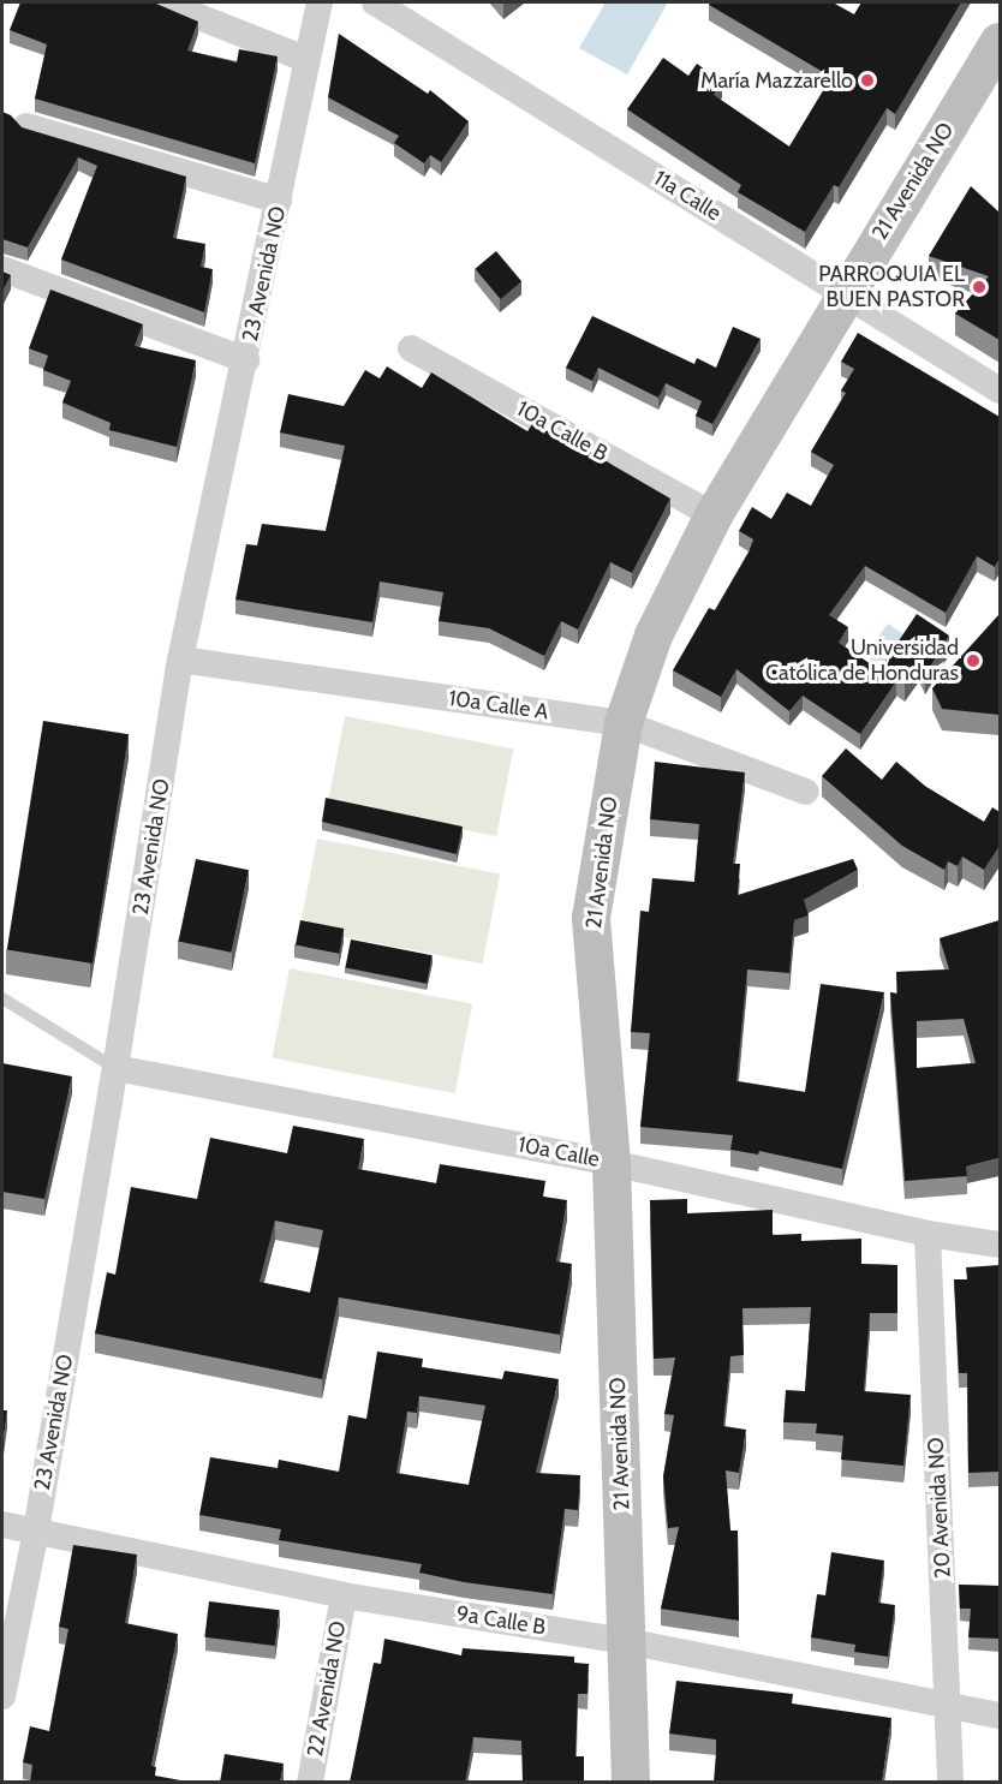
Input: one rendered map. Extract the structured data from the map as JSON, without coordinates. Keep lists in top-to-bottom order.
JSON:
{
  "streets": {
    "street": [
      "21 Avenida NO",
      "11a Calle",
      "23 Avenida NO",
      "10a Calle B",
      "10a Calle A",
      "10a Calle",
      "20 Avenida NO",
      "9a Calle B",
      "22 Avenida NO"
    ]
  },
  "crossings": [
    ["21 Avenida NO", "11a Calle"],
    ["21 Avenida NO", "10a Calle B"],
    ["21 Avenida NO", "10a Calle A"],
    ["21 Avenida NO", "10a Calle"],
    ["21 Avenida NO", "9a Calle B"],
    ["23 Avenida NO", "10a Calle A"],
    ["23 Avenida NO", "10a Calle"],
    ["23 Avenida NO", "9a Calle B"],
    ["10a Calle", "20 Avenida NO"],
    ["20 Avenida NO", "9a Calle B"],
    ["9a Calle B", "22 Avenida NO"]
  ],
  "places": ["María Mazzarello", "PARROQUIA EL BUEN PASTOR", "Universidad Católica de Honduras"]
}
